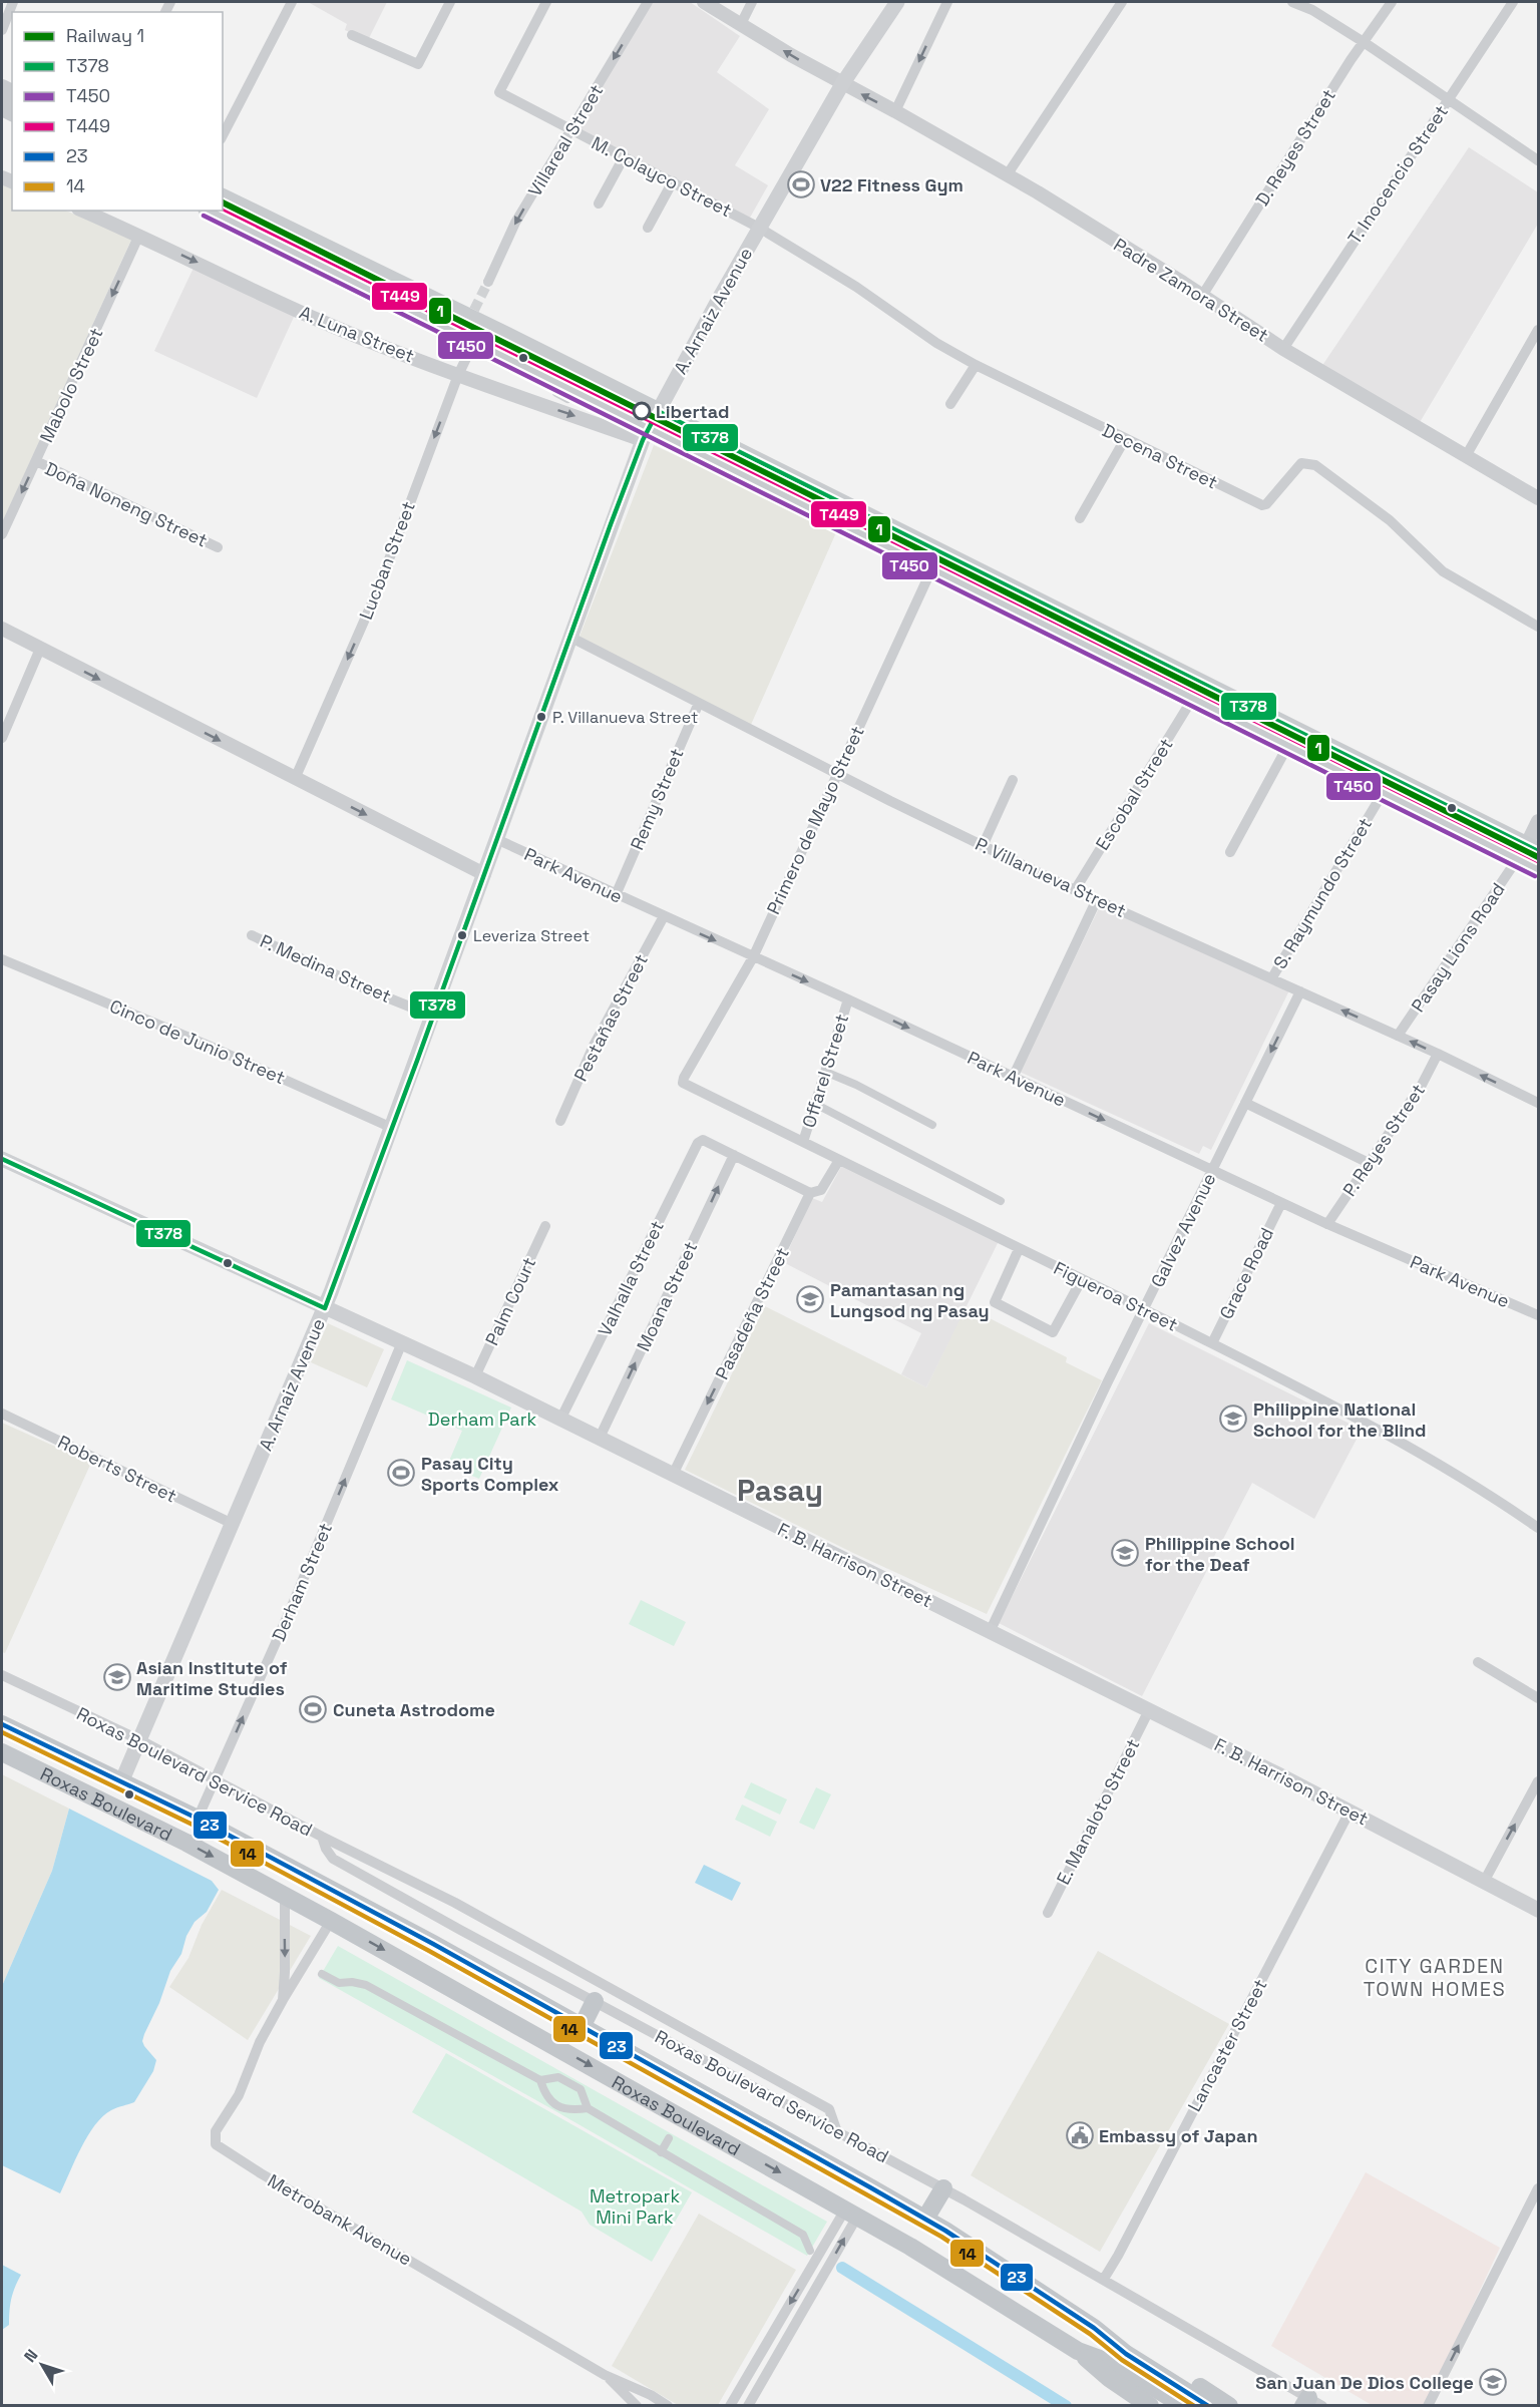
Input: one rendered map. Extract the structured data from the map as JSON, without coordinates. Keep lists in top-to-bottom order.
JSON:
{
  "streets": {
    "highway": ["Roxas Boulevard"],
    "main road": ["A. Arnaiz Avenue", "F. B. Harrison Street"],
    "street": [
      "Villareal Street",
      "D. Reyes Street",
      "T. Inocencio Street",
      "M. Colayco Street",
      "Padre Zamora Street",
      "A. Luna Street",
      "Mabolo Street",
      "Decena Street",
      "Doña Noneng Street",
      "Lucban Street",
      "Escobal Street",
      "Remy Street",
      "Primero de Mayo Street",
      "Park Avenue",
      "P. Villanueva Street",
      "S. Raymundo Street",
      "Pasay Lions Road",
      "P. Medina Street",
      "Pestañas Street",
      "Cinco de Junio Street",
      "Offarel Street",
      "P. Reyes Street",
      "Galvez Avenue",
      "Grace Road",
      "Valhalla Street",
      "Moana Street",
      "Figueroa Street",
      "Palm Court",
      "Pasadeña Street",
      "Roberts Street",
      "Derham Street",
      "Roxas Boulevard Service Road",
      "E. Manaloto Street",
      "Lancaster Street",
      "Metrobank Avenue"
    ]
  },
  "crossings": [
    ["Villareal Street", "M. Colayco Street"],
    ["D. Reyes Street", "Padre Zamora Street"],
    ["T. Inocencio Street", "Padre Zamora Street"],
    ["M. Colayco Street", "A. Arnaiz Avenue"],
    ["M. Colayco Street", "Decena Street"],
    ["Padre Zamora Street", "A. Arnaiz Avenue"],
    ["A. Arnaiz Avenue", "A. Luna Street"],
    ["A. Arnaiz Avenue", "Decena Street"],
    ["A. Arnaiz Avenue", "Park Avenue"],
    ["A. Arnaiz Avenue", "P. Villanueva Street"],
    ["A. Arnaiz Avenue", "P. Medina Street"],
    ["A. Arnaiz Avenue", "Cinco de Junio Street"],
    ["A. Arnaiz Avenue", "Roberts Street"],
    ["A. Arnaiz Avenue", "F. B. Harrison Street"],
    ["A. Arnaiz Avenue", "Roxas Boulevard Service Road"],
    ["A. Arnaiz Avenue", "Roxas Boulevard"],
    ["A. Luna Street", "Mabolo Street"],
    ["A. Luna Street", "Lucban Street"],
    ["Mabolo Street", "Doña Noneng Street"],
    ["Escobal Street", "P. Villanueva Street"],
    ["Remy Street", "Park Avenue"],
    ["Remy Street", "P. Villanueva Street"],
    ["Primero de Mayo Street", "Park Avenue"],
    ["Primero de Mayo Street", "P. Villanueva Street"],
    ["Primero de Mayo Street", "Figueroa Street"],
    ["Park Avenue", "Pestañas Street"],
    ["Park Avenue", "Offarel Street"],
    ["Park Avenue", "P. Reyes Street"],
    ["Park Avenue", "Galvez Avenue"],
    ["Park Avenue", "Grace Road"],
    ["P. Villanueva Street", "S. Raymundo Street"],
    ["P. Villanueva Street", "Pasay Lions Road"],
    ["P. Villanueva Street", "P. Reyes Street"],
    ["P. Villanueva Street", "Galvez Avenue"],
    ["Offarel Street", "Figueroa Street"],
    ["Galvez Avenue", "Figueroa Street"],
    ["Galvez Avenue", "F. B. Harrison Street"],
    ["Grace Road", "Figueroa Street"],
    ["Valhalla Street", "Moana Street"],
    ["Valhalla Street", "F. B. Harrison Street"],
    ["Moana Street", "F. B. Harrison Street"],
    ["Figueroa Street", "Pasadeña Street"],
    ["Palm Court", "F. B. Harrison Street"],
    ["Pasadeña Street", "F. B. Harrison Street"],
    ["F. B. Harrison Street", "Derham Street"],
    ["F. B. Harrison Street", "E. Manaloto Street"],
    ["F. B. Harrison Street", "Lancaster Street"],
    ["Derham Street", "Roxas Boulevard Service Road"],
    ["Derham Street", "Roxas Boulevard"],
    ["Roxas Boulevard Service Road", "Lancaster Street"],
    ["Roxas Boulevard", "Metrobank Avenue"]
  ],
  "one_way": [
    "Villareal Street",
    "A. Luna Street",
    "Mabolo Street",
    "Lucban Street",
    "Park Avenue",
    "Moana Street",
    "Pasadeña Street",
    "Derham Street"
  ],
  "districts": ["Pasay", "CITY GARDEN TOWN HOMES"],
  "parks": ["Derham Park", "Metropark Mini Park"],
  "places": {
    "sports": ["V22 Fitness Gym", "Pasay City Sports Complex", "Cuneta Astrodome"],
    "other": ["Libertad", "P. Villanueva Street", "Leveriza Street"],
    "school or university": [
      "Pamantasan ng Lungsod ng Pasay",
      "Philippine National School for the Blind",
      "Philippine School for the Deaf",
      "Asian Institute of Maritime Studies",
      "San Juan De Dios College"
    ],
    "public building": ["Embassy of Japan"]
  },
  "lines": [
    "rail line 1",
    "transit line T449",
    "transit line T450",
    "transit line T378",
    "transit line 23",
    "transit line 14"
  ],
  "legend": [
    "Railway 1",
    "T378",
    "T450",
    "T449",
    "23",
    "14"
  ],
  "north": "top left"
}
